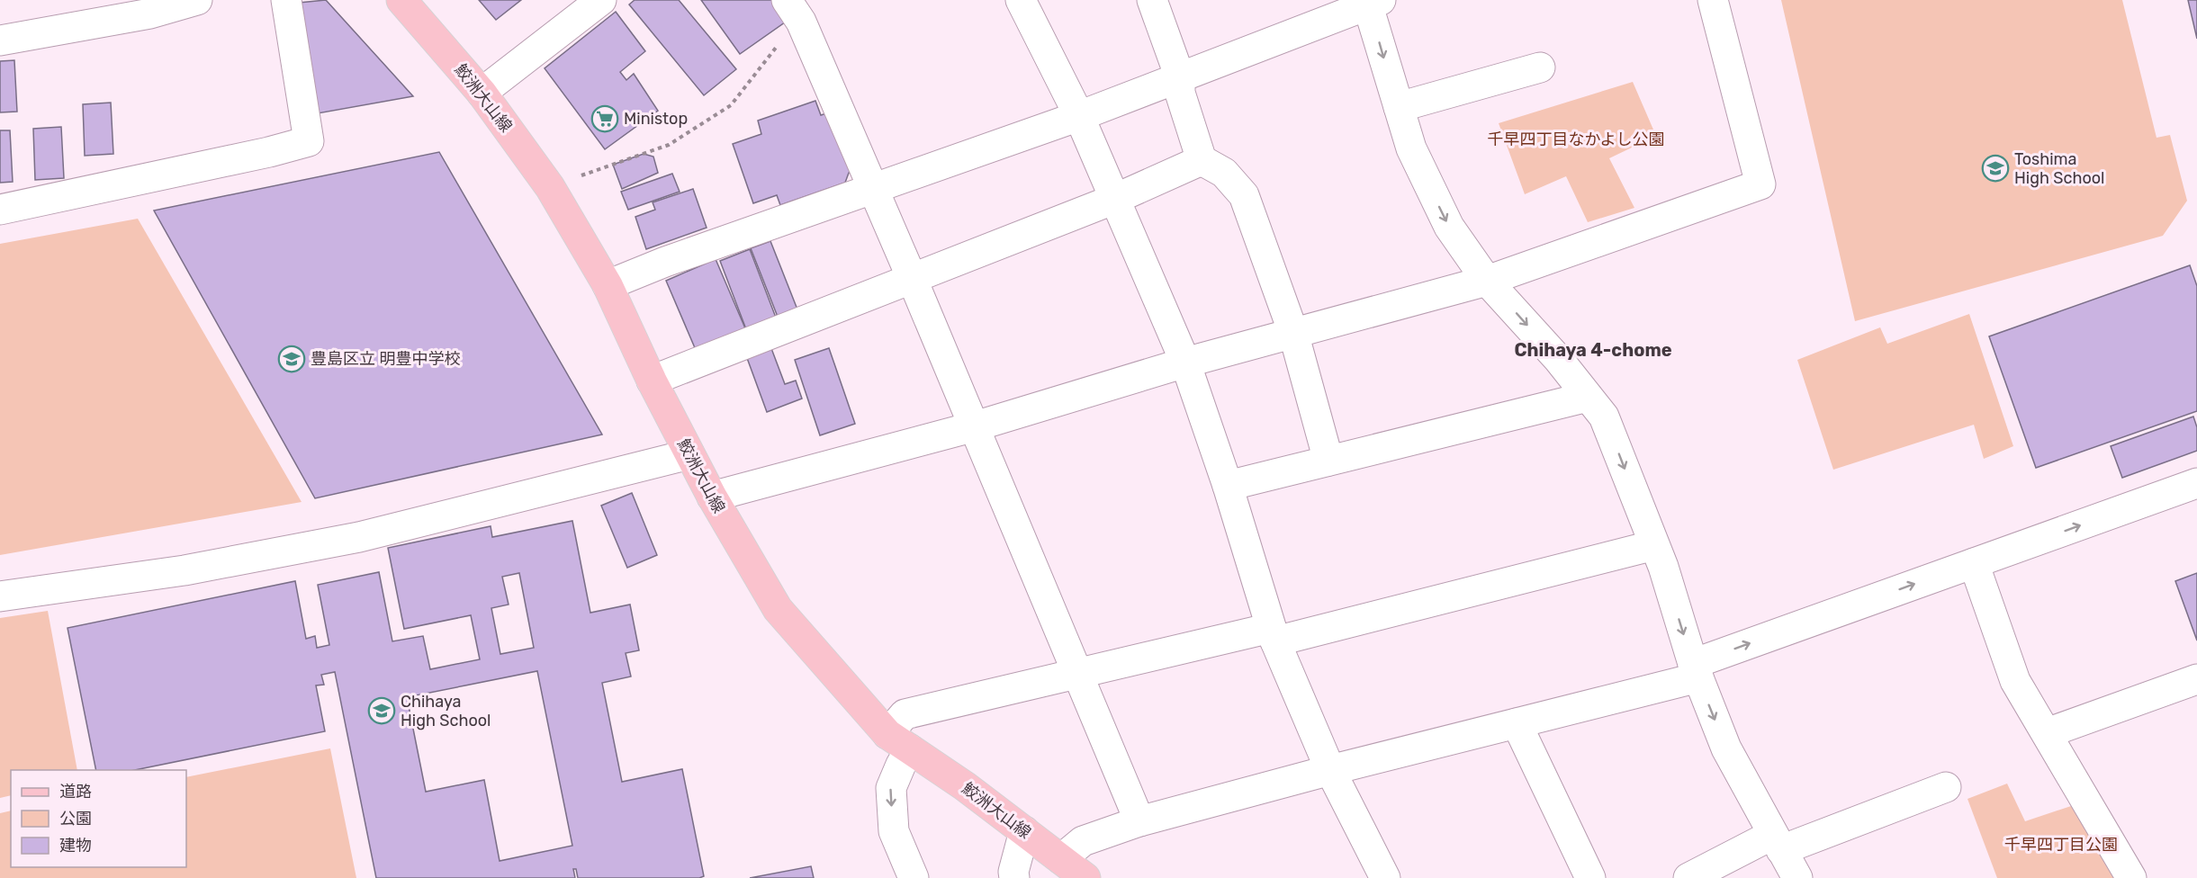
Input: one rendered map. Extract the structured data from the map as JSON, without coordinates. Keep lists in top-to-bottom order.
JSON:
{
  "streets": {
    "main road": ["鮫洲大山線"]
  },
  "districts": ["Chihaya 4-chome"],
  "parks": ["千早四丁目なかよし公園", "千早四丁目公園"],
  "places": {
    "supermarket": ["Ministop"],
    "school or university": ["Toshima High School", "豊島区立 明豊中学校", "Chihaya High School"]
  },
  "legend": ["道路", "公園", "建物"]
}
